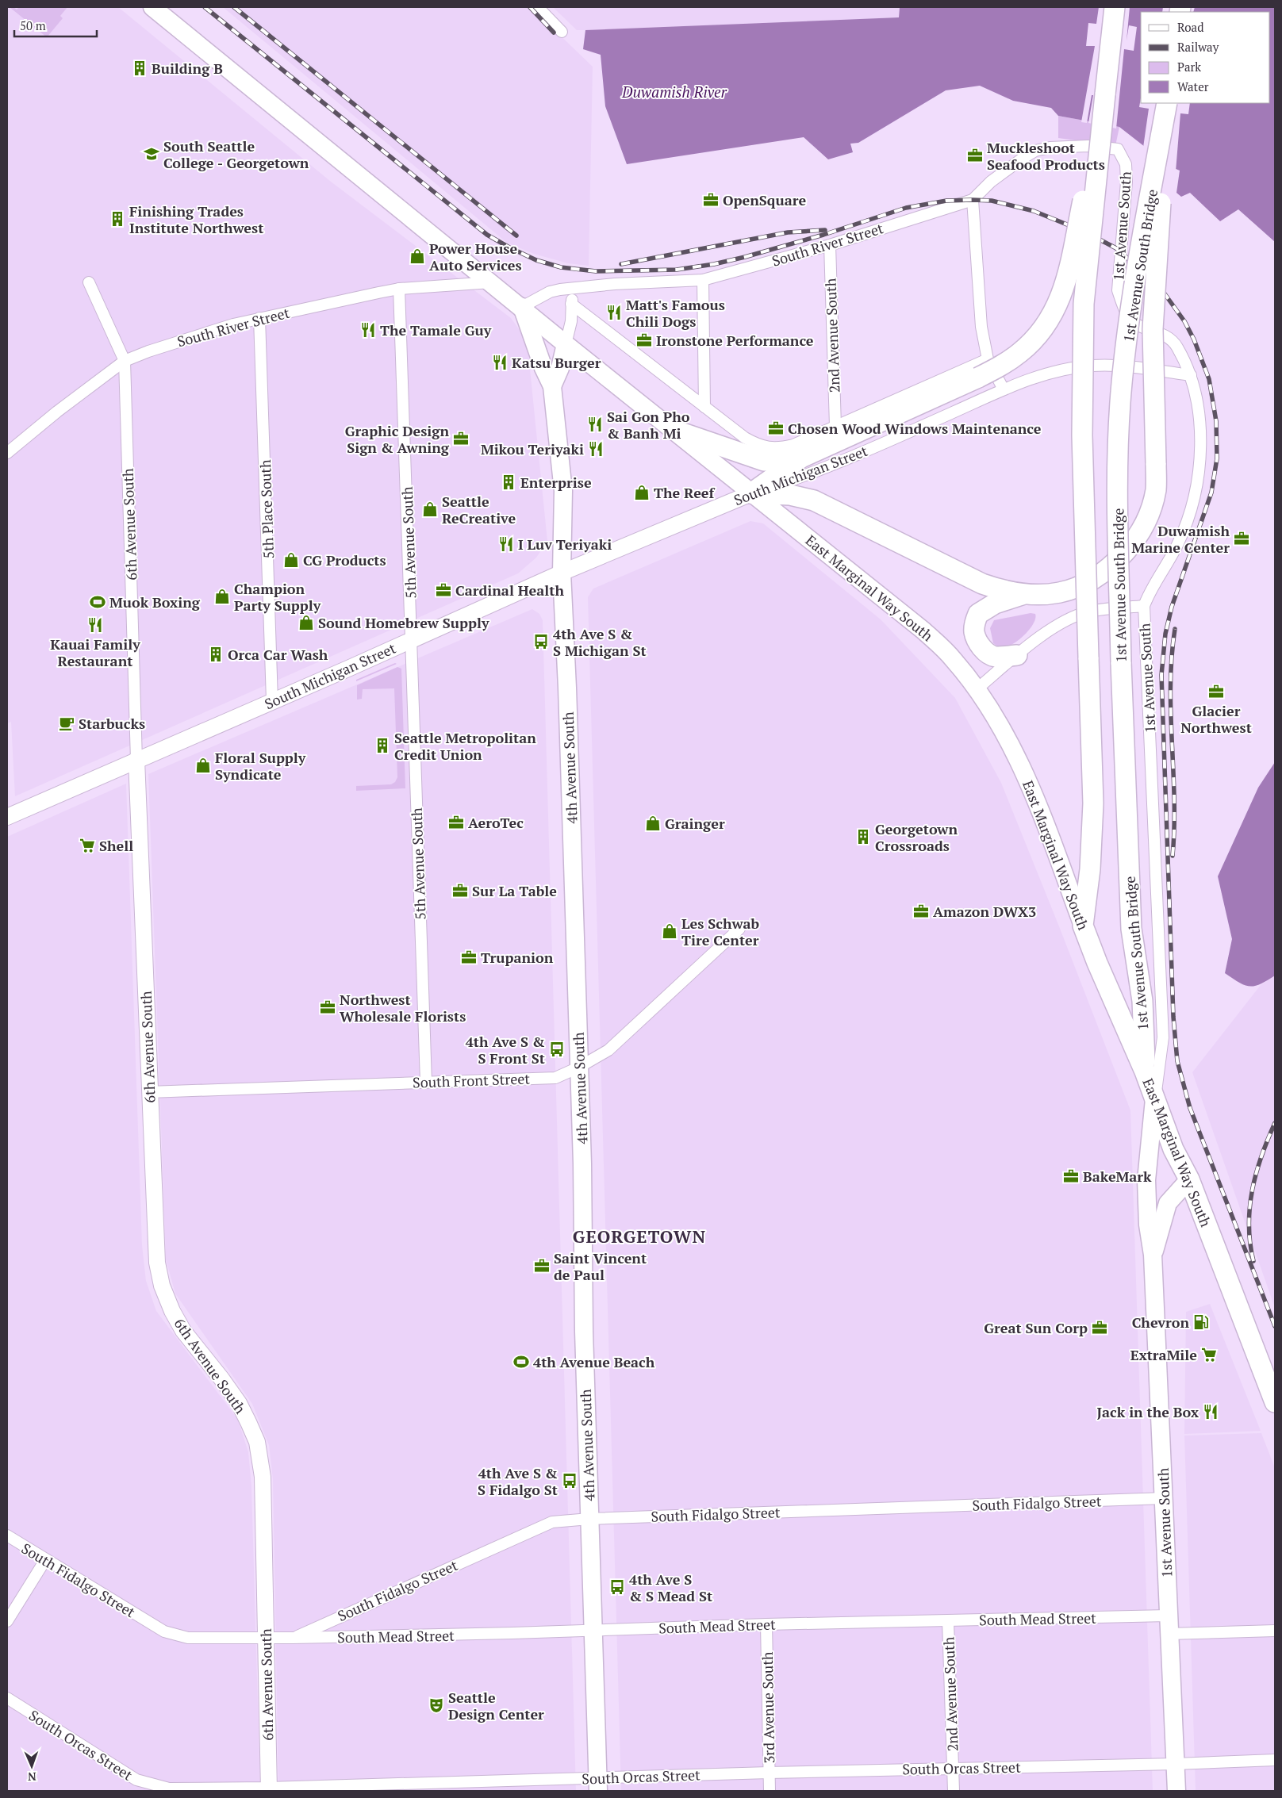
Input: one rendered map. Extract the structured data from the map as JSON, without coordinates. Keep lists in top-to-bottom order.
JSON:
{
  "streets": {
    "highway": ["1st Avenue South Bridge", "East Marginal Way South"],
    "main road": ["1st Avenue South", "4th Avenue South"],
    "street": [
      "South River Street",
      "2nd Avenue South",
      "South Michigan Street",
      "5th Place South",
      "6th Avenue South",
      "5th Avenue South",
      "South Front Street",
      "South Fidalgo Street",
      "South Mead Street",
      "3rd Avenue South",
      "South Orcas Street"
    ]
  },
  "crossings": [
    ["1st Avenue South", "South River Street"],
    ["1st Avenue South", "South Michigan Street"],
    ["1st Avenue South", "East Marginal Way South"],
    ["1st Avenue South", "South Fidalgo Street"],
    ["1st Avenue South", "South Mead Street"],
    ["1st Avenue South", "South Orcas Street"],
    ["South River Street", "2nd Avenue South"],
    ["South River Street", "5th Place South"],
    ["South River Street", "6th Avenue South"],
    ["South River Street", "5th Avenue South"],
    ["South River Street", "East Marginal Way South"],
    ["South River Street", "4th Avenue South"],
    ["1st Avenue South Bridge", "East Marginal Way South"],
    ["2nd Avenue South", "South Mead Street"],
    ["2nd Avenue South", "South Orcas Street"],
    ["South Michigan Street", "5th Place South"],
    ["South Michigan Street", "6th Avenue South"],
    ["South Michigan Street", "5th Avenue South"],
    ["South Michigan Street", "East Marginal Way South"],
    ["South Michigan Street", "4th Avenue South"],
    ["6th Avenue South", "South Front Street"],
    ["6th Avenue South", "South Fidalgo Street"],
    ["6th Avenue South", "South Mead Street"],
    ["6th Avenue South", "South Orcas Street"],
    ["5th Avenue South", "South Front Street"],
    ["East Marginal Way South", "4th Avenue South"],
    ["4th Avenue South", "South Front Street"],
    ["4th Avenue South", "South Fidalgo Street"],
    ["4th Avenue South", "South Mead Street"],
    ["4th Avenue South", "South Orcas Street"],
    ["South Fidalgo Street", "South Mead Street"],
    ["South Mead Street", "3rd Avenue South"],
    ["3rd Avenue South", "South Orcas Street"]
  ],
  "districts": ["GEORGETOWN"],
  "water": ["Duwamish River"],
  "places": {
    "building": [
      "Building B",
      "Finishing Trades Institute Northwest",
      "Enterprise",
      "Orca Car Wash",
      "Seattle Metropolitan Credit Union",
      "Georgetown Crossroads"
    ],
    "school or university": ["South Seattle College - Georgetown"],
    "office": [
      "Muckleshoot Seafood Products",
      "OpenSquare",
      "Ironstone Performance",
      "Chosen Wood Windows Maintenance",
      "Graphic Design Sign & Awning",
      "Duwamish Marine Center",
      "Cardinal Health",
      "Glacier Northwest",
      "AeroTec",
      "Sur La Table",
      "Amazon DWX3",
      "Trupanion",
      "Northwest Wholesale Florists",
      "BakeMark",
      "Saint Vincent de Paul",
      "Great Sun Corp"
    ],
    "shop": [
      "Power House Auto Services",
      "The Reef",
      "Seattle ReCreative",
      "CG Products",
      "Champion Party Supply",
      "Sound Homebrew Supply",
      "Floral Supply Syndicate",
      "Grainger",
      "Les Schwab Tire Center"
    ],
    "restaurant": [
      "Matt's Famous Chili Dogs",
      "The Tamale Guy",
      "Katsu Burger",
      "Sai Gon Pho & Banh Mi",
      "Mikou Teriyaki",
      "I Luv Teriyaki",
      "Kauai Family Restaurant",
      "Jack in the Box"
    ],
    "sports": ["Muok Boxing", "4th Avenue Beach"],
    "bus stop": [
      "4th Ave S & S Michigan St",
      "4th Ave S & S Front St",
      "4th Ave S & S Fidalgo St",
      "4th Ave S & S Mead St"
    ],
    "cafe": ["Starbucks"],
    "supermarket": ["Shell", "ExtraMile"],
    "fuel station": ["Chevron"],
    "theatre": ["Seattle Design Center"]
  },
  "legend": [
    "Road",
    "Railway",
    "Park",
    "Water"
  ],
  "scale_bar": "50 m",
  "north": "bottom"
}
